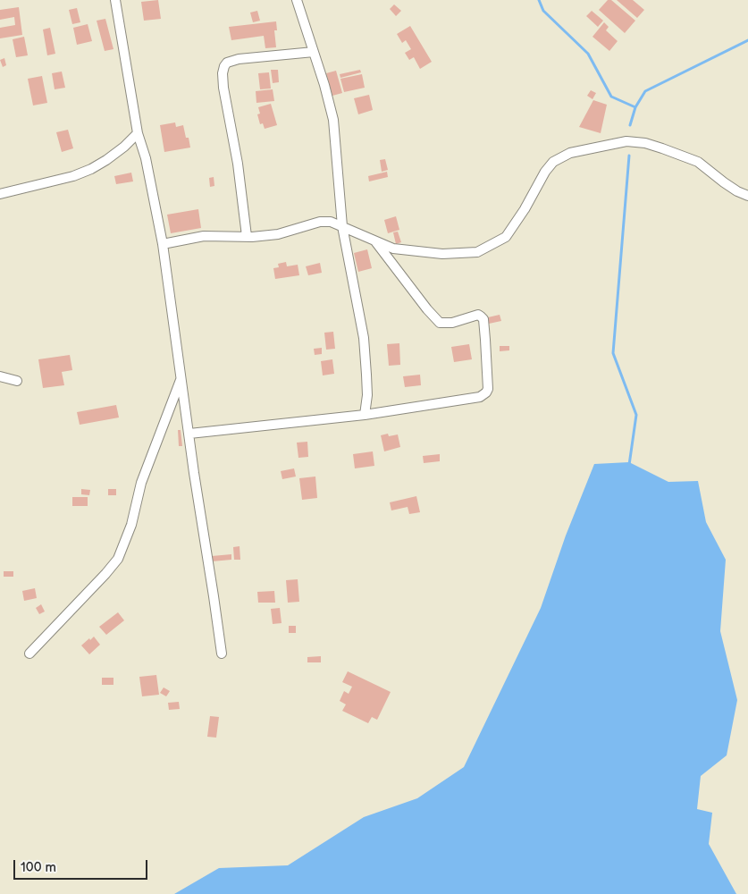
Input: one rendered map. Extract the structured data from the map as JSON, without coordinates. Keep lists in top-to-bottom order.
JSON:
{
  "scale_bar": "100 m"
}
